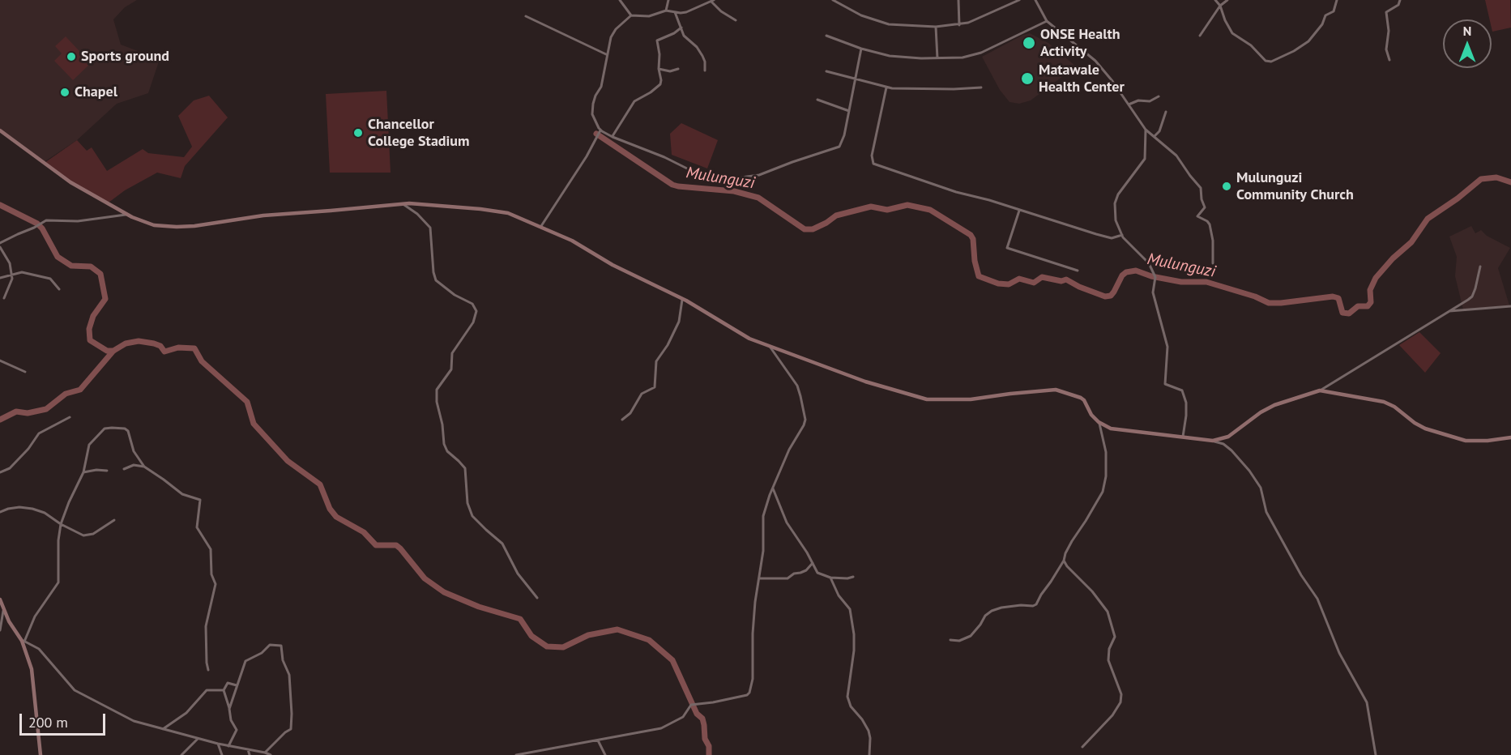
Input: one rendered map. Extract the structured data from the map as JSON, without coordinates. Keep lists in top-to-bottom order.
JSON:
{
  "water": ["Mulunguzi"],
  "places": [
    "ONSE Health Activity",
    "Sports ground",
    "Matawale Health Center",
    "Chapel",
    "Chancellor College Stadium",
    "Mulunguzi Community Church"
  ],
  "scale_bar": "200 m",
  "north": "top"
}
